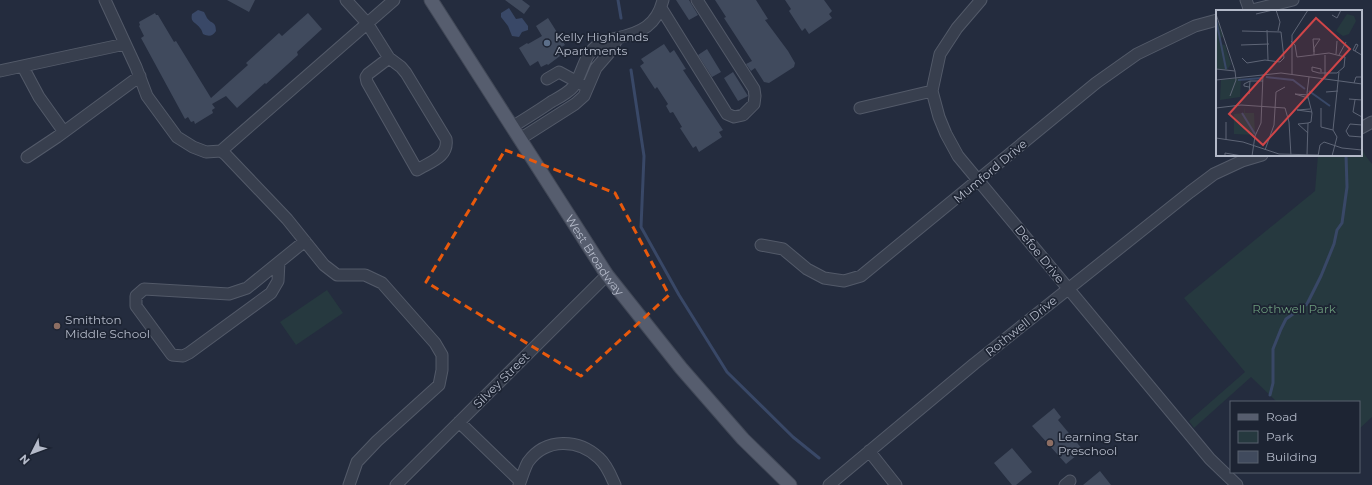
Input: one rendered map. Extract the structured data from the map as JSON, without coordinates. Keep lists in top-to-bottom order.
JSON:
{
  "streets": {
    "main road": ["West Broadway"],
    "street": [
      "Mumford Drive",
      "Defoe Drive",
      "Rothwell Drive",
      "Silvey Street"
    ]
  },
  "crossings": [
    ["Mumford Drive", "Defoe Drive"],
    ["West Broadway", "Silvey Street"],
    ["Defoe Drive", "Rothwell Drive"]
  ],
  "parks": ["Rothwell Park"],
  "places": ["Kelly Highlands Apartments", "Smithton Middle School", "Learning Star Preschool"],
  "legend": ["Road", "Park", "Building"],
  "north": "bottom left"
}
